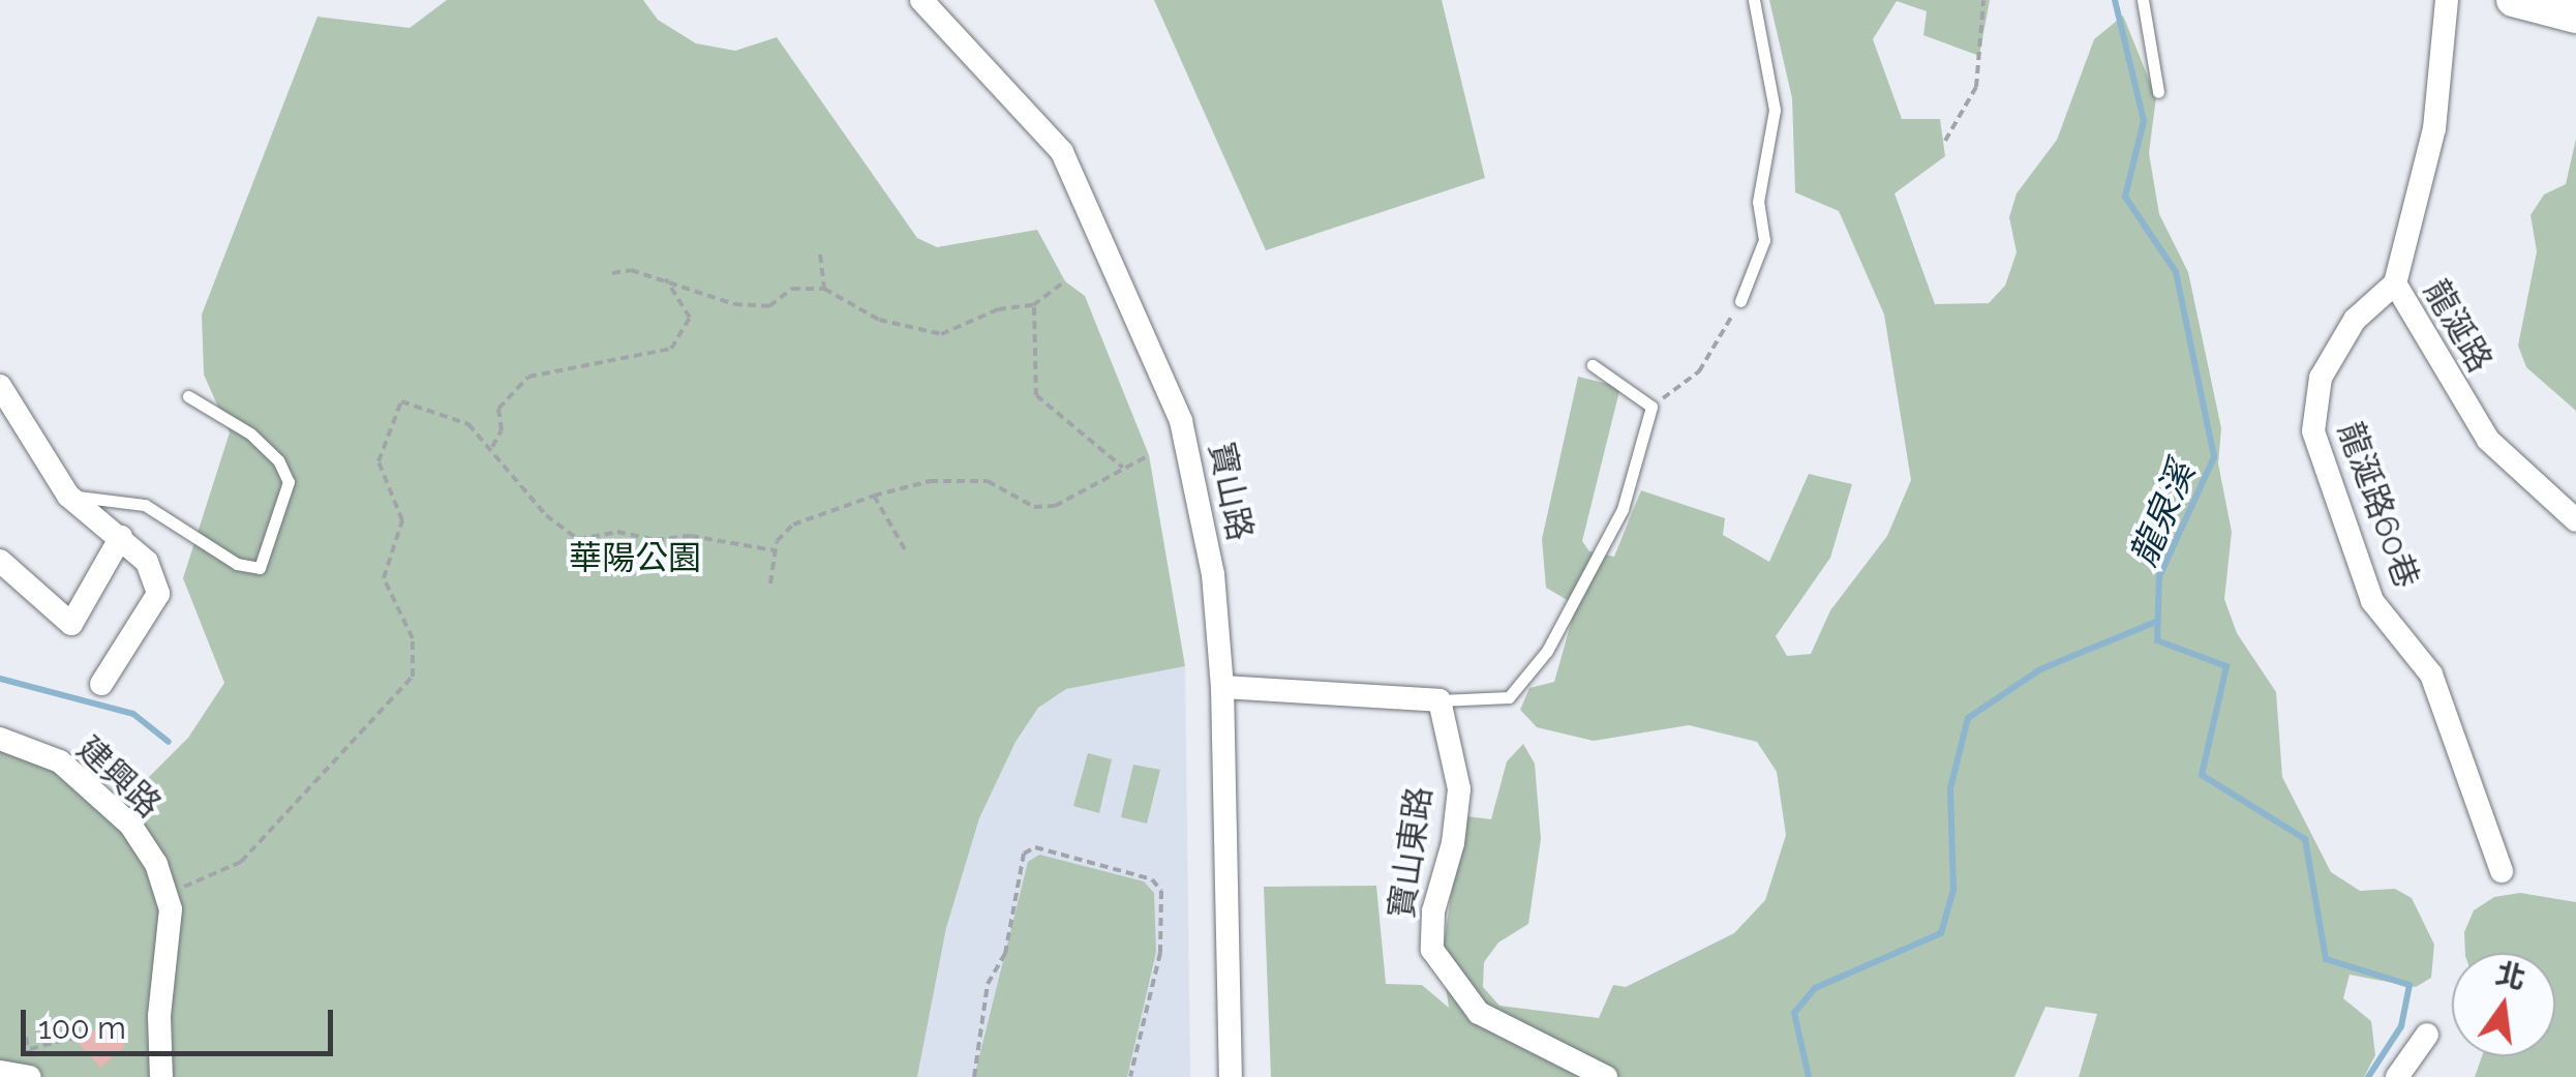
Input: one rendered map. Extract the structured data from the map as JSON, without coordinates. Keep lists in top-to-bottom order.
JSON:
{
  "streets": {
    "street": [
      "龍涎路",
      "寶山路",
      "龍涎路60巷",
      "建興路",
      "寶山東路"
    ]
  },
  "crossings": [
    ["龍涎路", "龍涎路60巷"]
  ],
  "water": ["龍泉溪"],
  "parks": ["華陽公園"],
  "scale_bar": "100 m",
  "north": "top"
}
